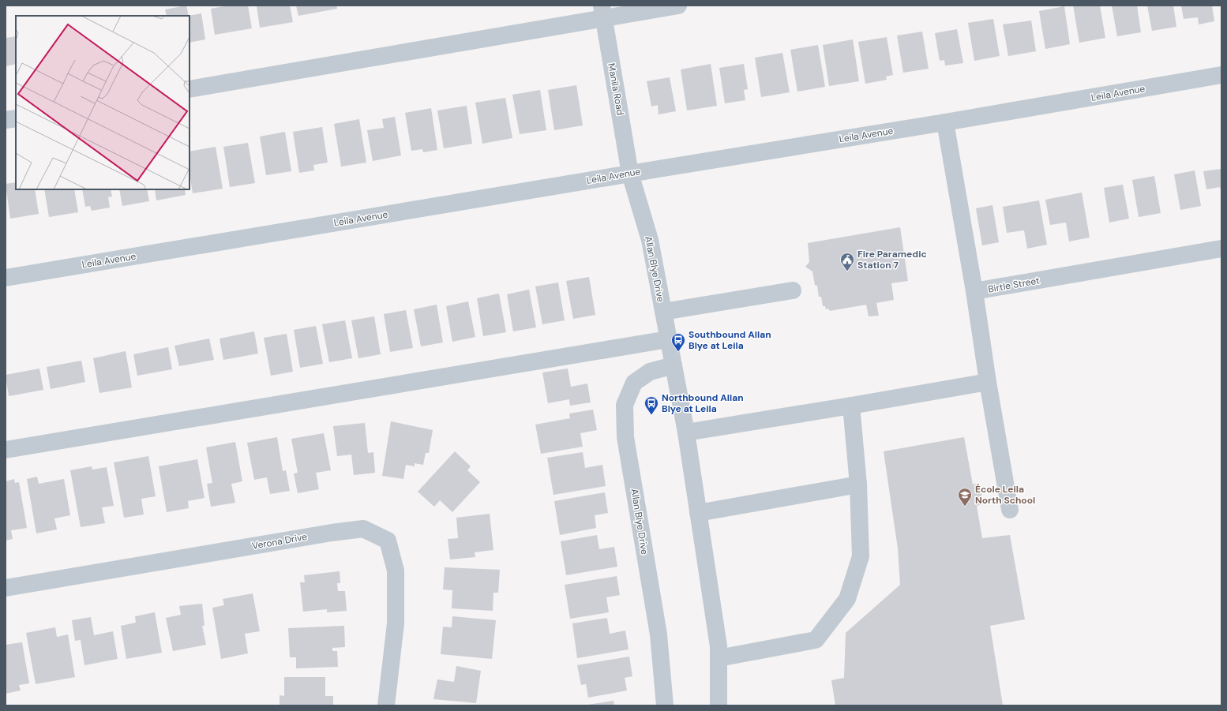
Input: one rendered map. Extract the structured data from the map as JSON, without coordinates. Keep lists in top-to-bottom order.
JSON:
{
  "streets": {
    "street": [
      "Manila Road",
      "Leila Avenue",
      "Allan Blye Drive",
      "Birtle Street",
      "Verona Drive"
    ]
  },
  "crossings": [
    ["Manila Road", "Leila Avenue"],
    ["Manila Road", "Allan Blye Drive"],
    ["Leila Avenue", "Allan Blye Drive"],
    ["Leila Avenue", "Birtle Street"]
  ],
  "places": {
    "public building": ["Fire Paramedic Station 7"],
    "bus stop": ["Southbound Allan Blye at Leila", "Northbound Allan Blye at Leila"],
    "school or university": ["École Leila North School"]
  }
}
